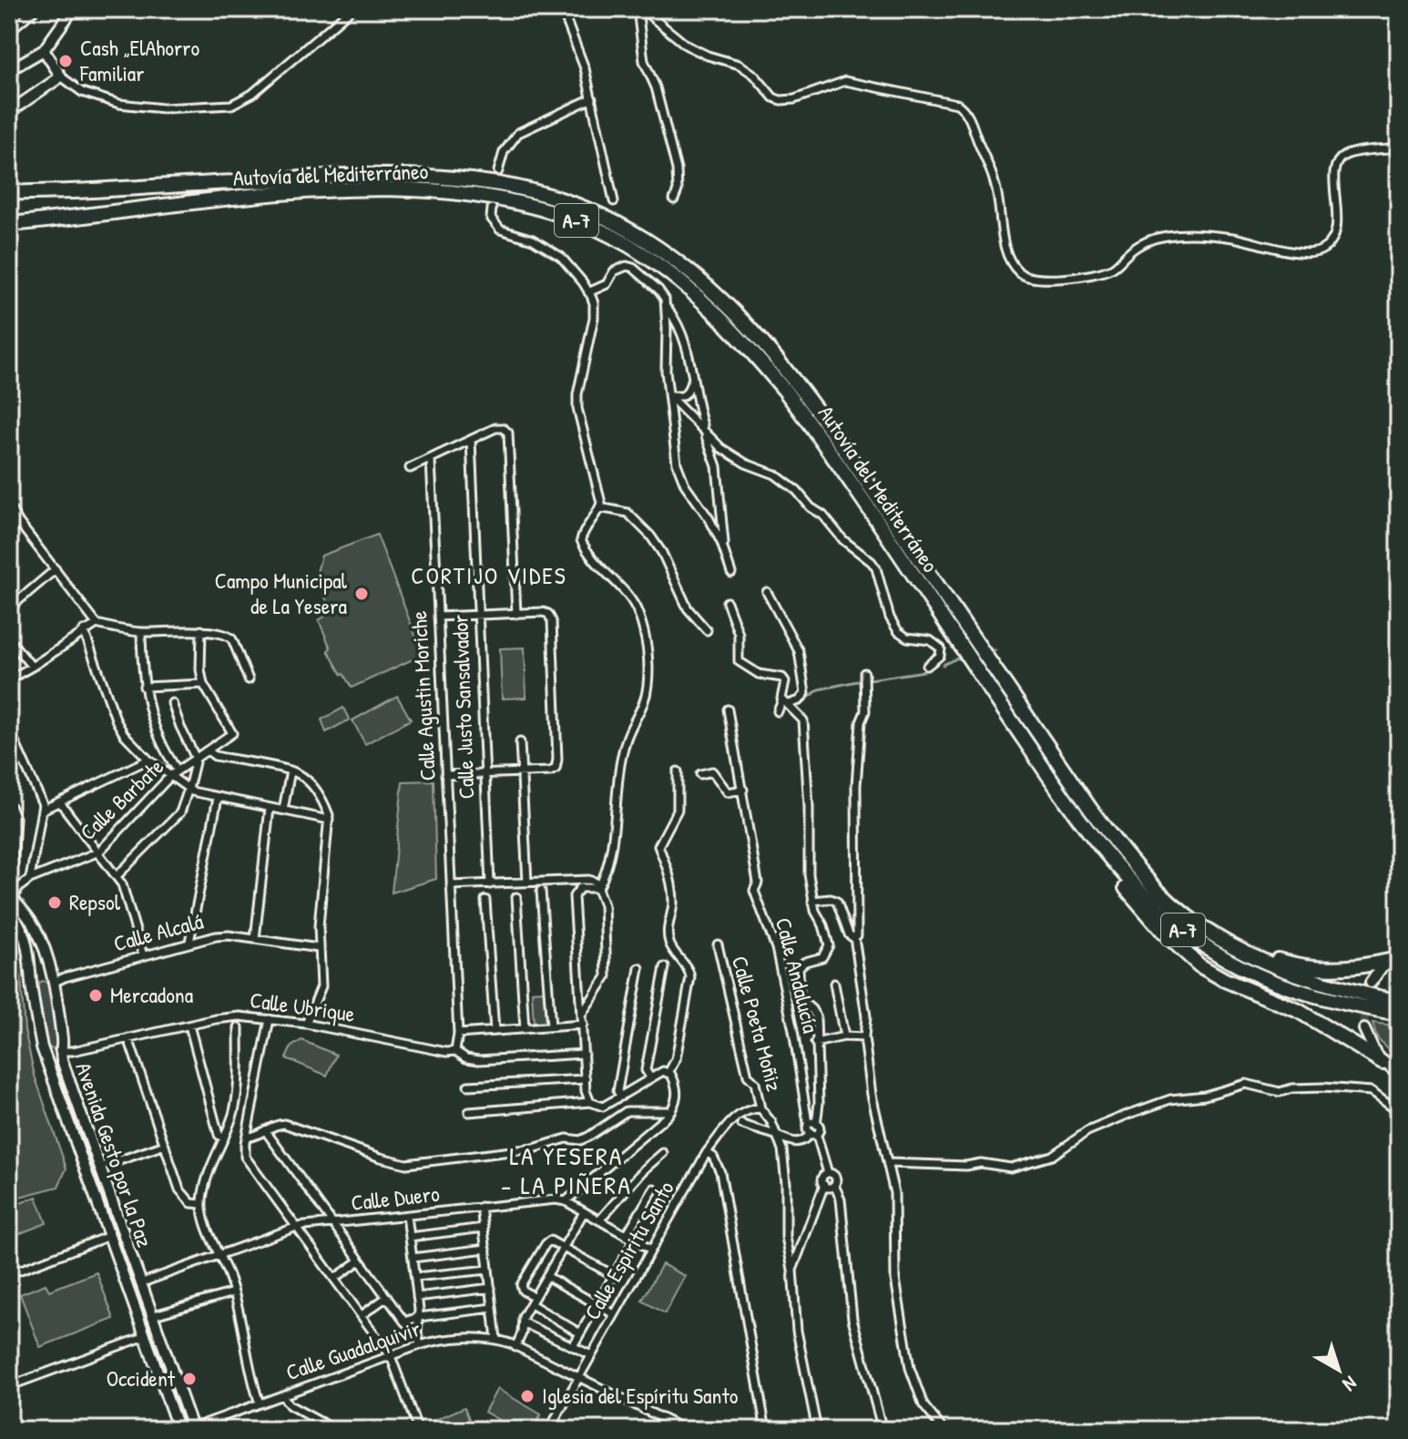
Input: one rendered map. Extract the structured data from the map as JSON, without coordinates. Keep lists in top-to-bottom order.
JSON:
{
  "streets": {
    "highway": ["Autovía del Mediterráneo", "A-7"],
    "main road": ["Avenida Gesto por la Paz"],
    "street": [
      "Calle Agustin Moriche",
      "Calle Justo Sansalvador",
      "Calle Barbate",
      "Calle Alcalá",
      "Calle Andalucía",
      "Calle Ubrique",
      "Calle Poeta Moñiz",
      "Calle Duero",
      "Calle Espiritu Santo",
      "Calle Guadalquivir"
    ]
  },
  "crossings": [
    ["Calle Agustin Moriche", "Calle Ubrique"],
    ["Calle Alcalá", "Avenida Gesto por la Paz"],
    ["Calle Ubrique", "Avenida Gesto por la Paz"],
    ["Calle Poeta Moñiz", "Calle Espiritu Santo"],
    ["Avenida Gesto por la Paz", "Calle Duero"],
    ["Avenida Gesto por la Paz", "Calle Guadalquivir"],
    ["Calle Espiritu Santo", "Calle Guadalquivir"]
  ],
  "districts": ["CORTIJO VIDES", "LA YESERA - LA PIÑERA"],
  "places": [
    "Cash „ElAhorro Familiar",
    "Campo Municipal de La Yesera",
    "Repsol",
    "Mercadona",
    "Occident",
    "Iglesia del Espíritu Santo"
  ],
  "north": "bottom right"
}
